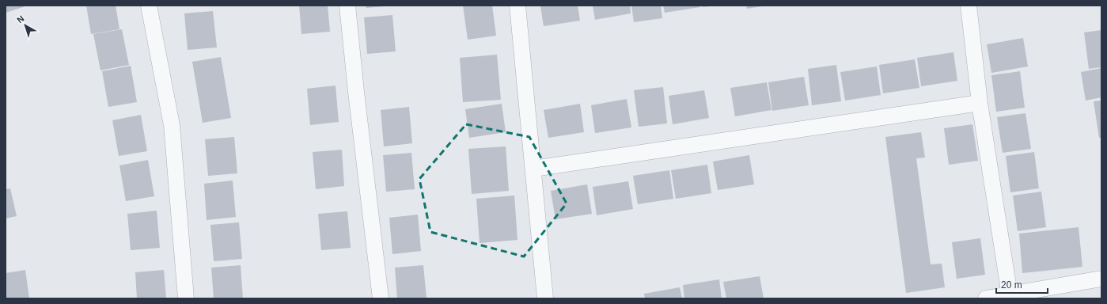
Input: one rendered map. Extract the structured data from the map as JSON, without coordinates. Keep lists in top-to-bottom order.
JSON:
{
  "scale_bar": "20 m",
  "north": "top left"
}
